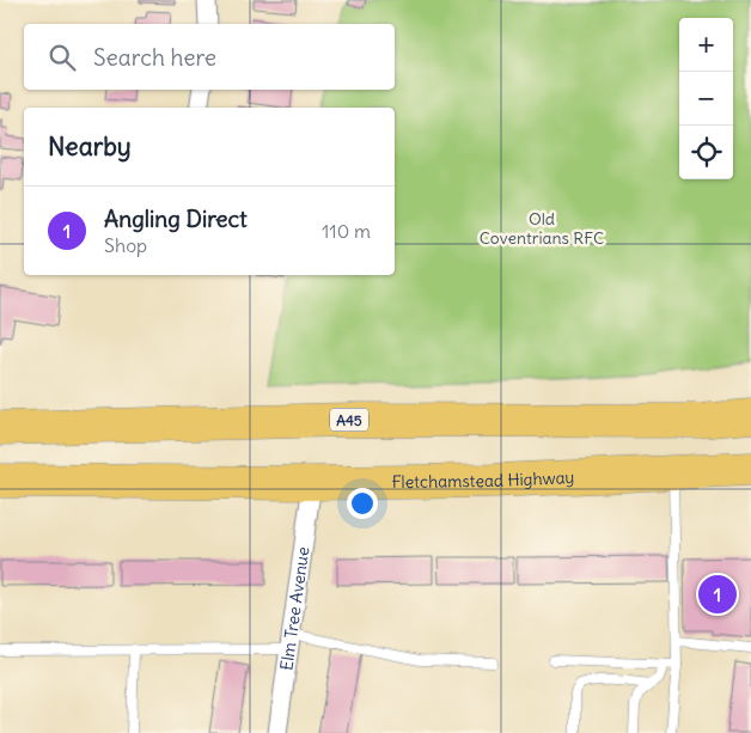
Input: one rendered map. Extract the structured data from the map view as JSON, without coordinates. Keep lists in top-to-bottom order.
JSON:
{
  "streets": {
    "highway": ["A45", "Fletchamstead Highway"],
    "street": ["Elm Tree Avenue"]
  },
  "crossings": [
    ["Fletchamstead Highway", "Elm Tree Avenue"]
  ],
  "parks": ["Old Coventrians RFC"],
  "page": {
    "map_buttons": ["+", "−"],
    "search": "Search here",
    "heading": "Nearby",
    "list": [
      {
        "mark": "1",
        "name": "Angling Direct",
        "note": "Shop",
        "value": "110 m"
      }
    ],
    "pins": "1"
  }
}
